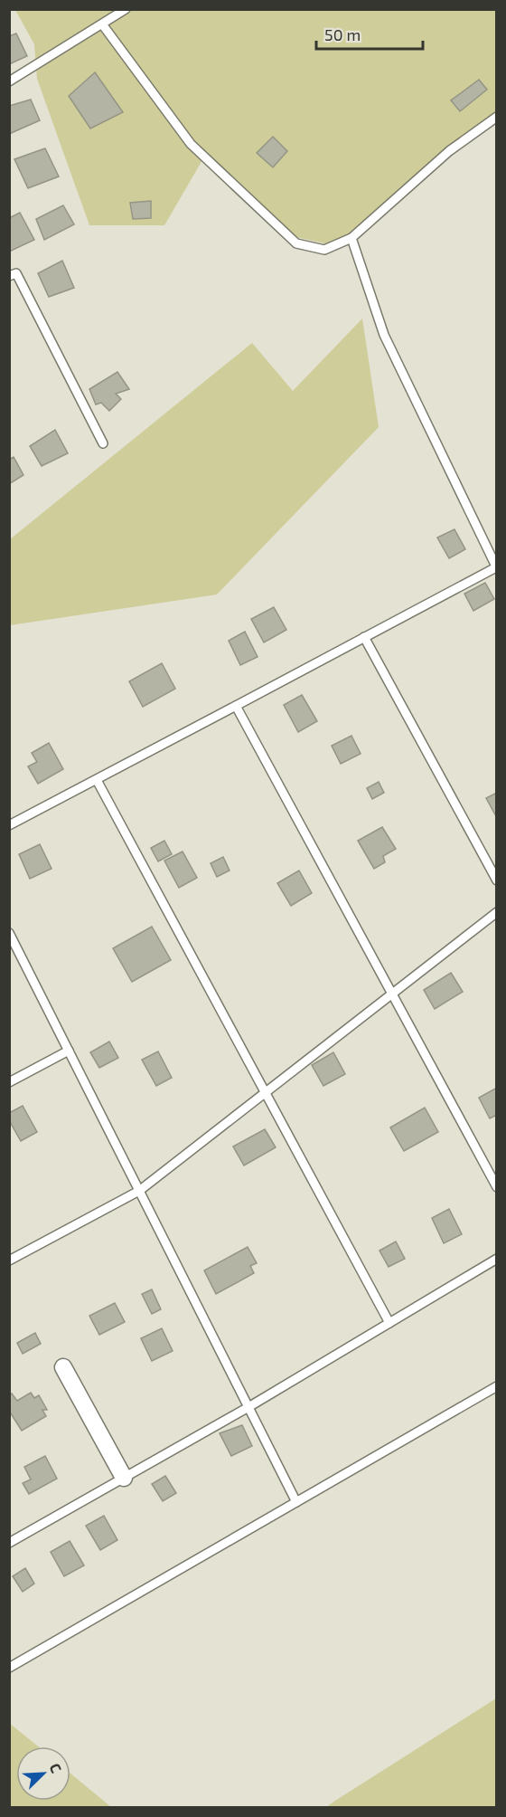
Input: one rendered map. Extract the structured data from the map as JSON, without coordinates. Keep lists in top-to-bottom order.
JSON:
{
  "scale_bar": "50 m",
  "north": "top right"
}
